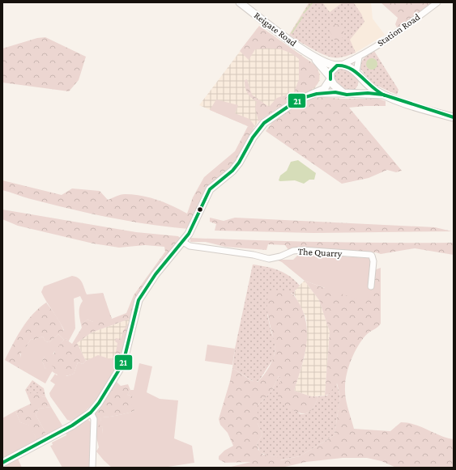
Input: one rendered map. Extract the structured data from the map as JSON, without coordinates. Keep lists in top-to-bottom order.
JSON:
{
  "streets": {
    "main road": ["Reigate Road"],
    "street": ["Station Road", "The Quarry"]
  },
  "crossings": [
    ["Reigate Road", "Station Road"]
  ],
  "lines": ["transit line 21"]
}
